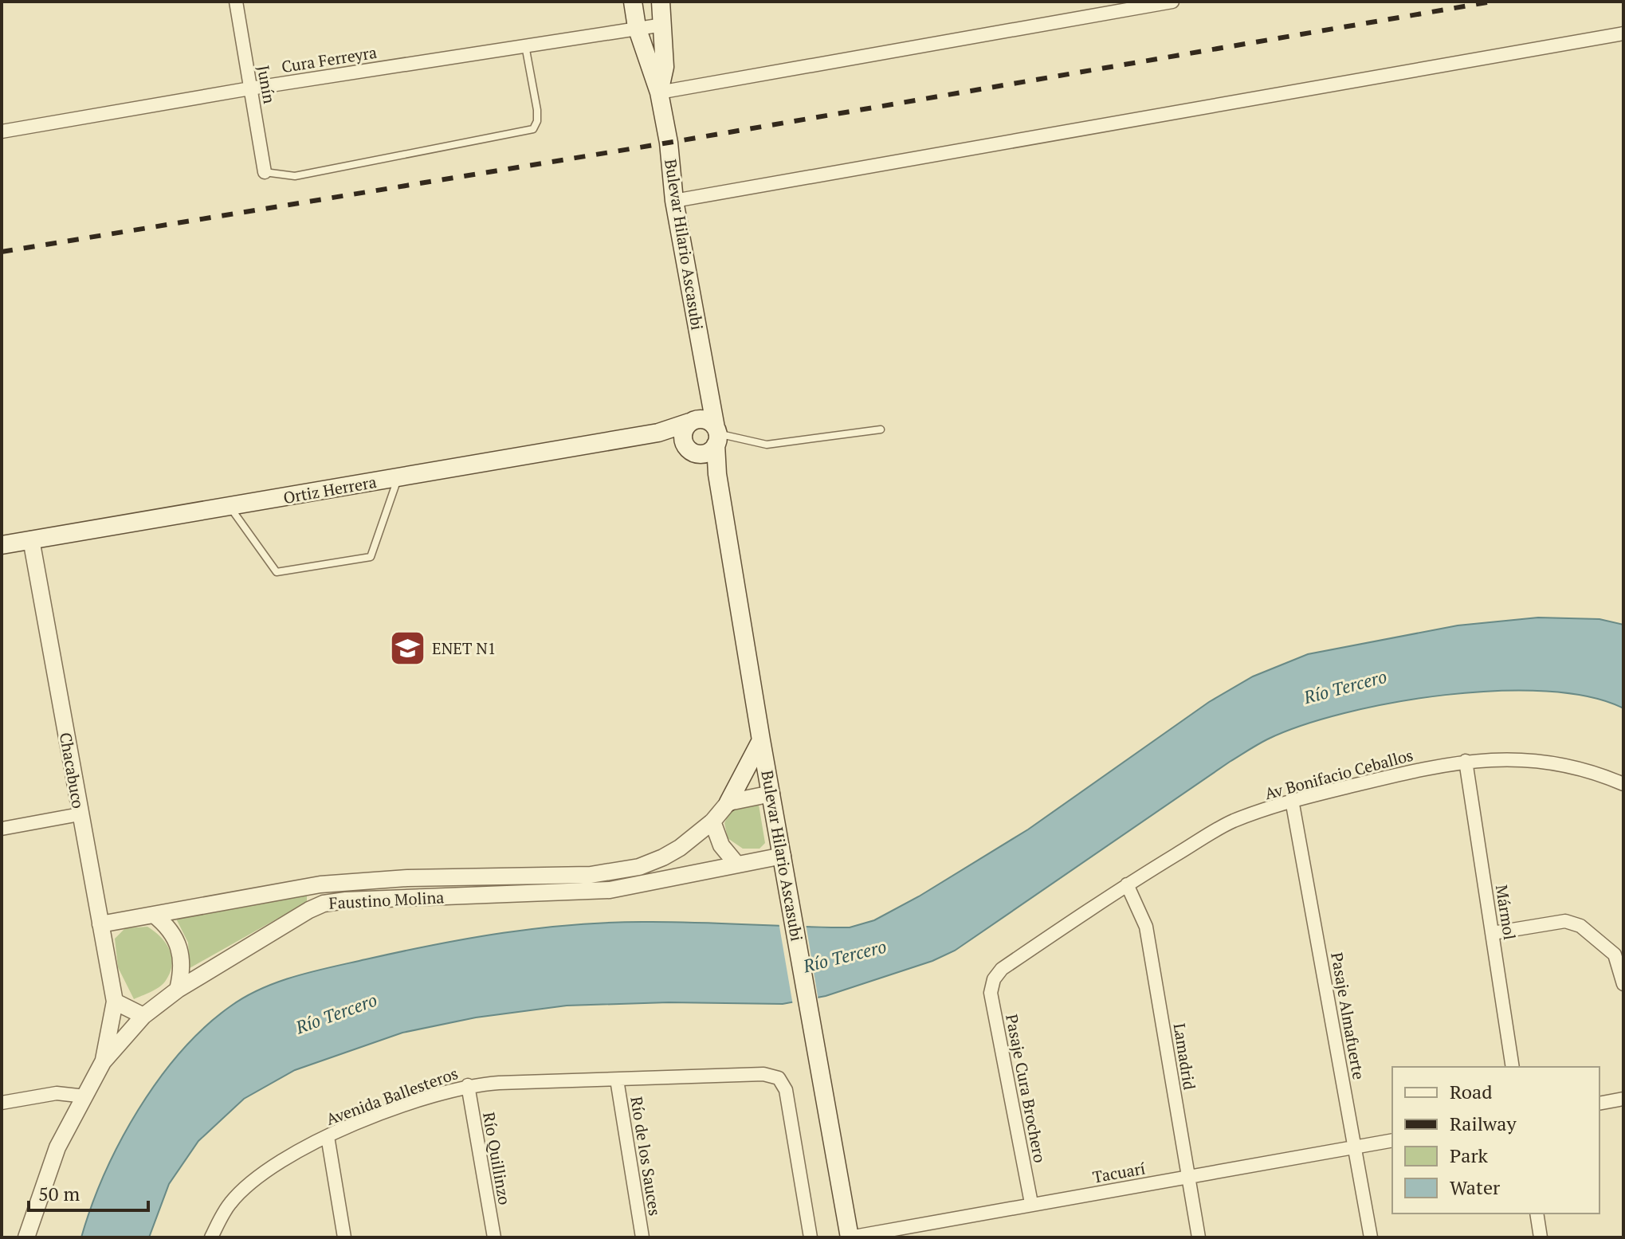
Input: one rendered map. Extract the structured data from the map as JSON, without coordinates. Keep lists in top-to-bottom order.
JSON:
{
  "streets": {
    "main road": ["Bulevar Hilario Ascasubi", "Ortiz Herrera"],
    "street": [
      "Cura Ferreyra",
      "Junín",
      "Chacabuco",
      "Av Bonifacio Ceballos",
      "Faustino Molina",
      "Mármol",
      "Pasaje Almafuerte",
      "Lamadrid",
      "Pasaje Cura Brochero",
      "Avenida Ballesteros",
      "Río de los Sauces",
      "Río Quillinzo",
      "Tacuarí"
    ]
  },
  "crossings": [
    ["Cura Ferreyra", "Junín"],
    ["Cura Ferreyra", "Bulevar Hilario Ascasubi"],
    ["Bulevar Hilario Ascasubi", "Ortiz Herrera"],
    ["Bulevar Hilario Ascasubi", "Faustino Molina"],
    ["Bulevar Hilario Ascasubi", "Tacuarí"],
    ["Ortiz Herrera", "Chacabuco"],
    ["Chacabuco", "Faustino Molina"],
    ["Av Bonifacio Ceballos", "Mármol"],
    ["Av Bonifacio Ceballos", "Pasaje Almafuerte"],
    ["Av Bonifacio Ceballos", "Lamadrid"],
    ["Av Bonifacio Ceballos", "Pasaje Cura Brochero"],
    ["Pasaje Almafuerte", "Tacuarí"],
    ["Lamadrid", "Tacuarí"],
    ["Pasaje Cura Brochero", "Tacuarí"],
    ["Avenida Ballesteros", "Río de los Sauces"],
    ["Avenida Ballesteros", "Río Quillinzo"]
  ],
  "water": ["Río Tercero"],
  "places": {
    "school or university": ["ENET N1"]
  },
  "legend": [
    "Road",
    "Railway",
    "Park",
    "Water"
  ],
  "scale_bar": "50 m"
}
